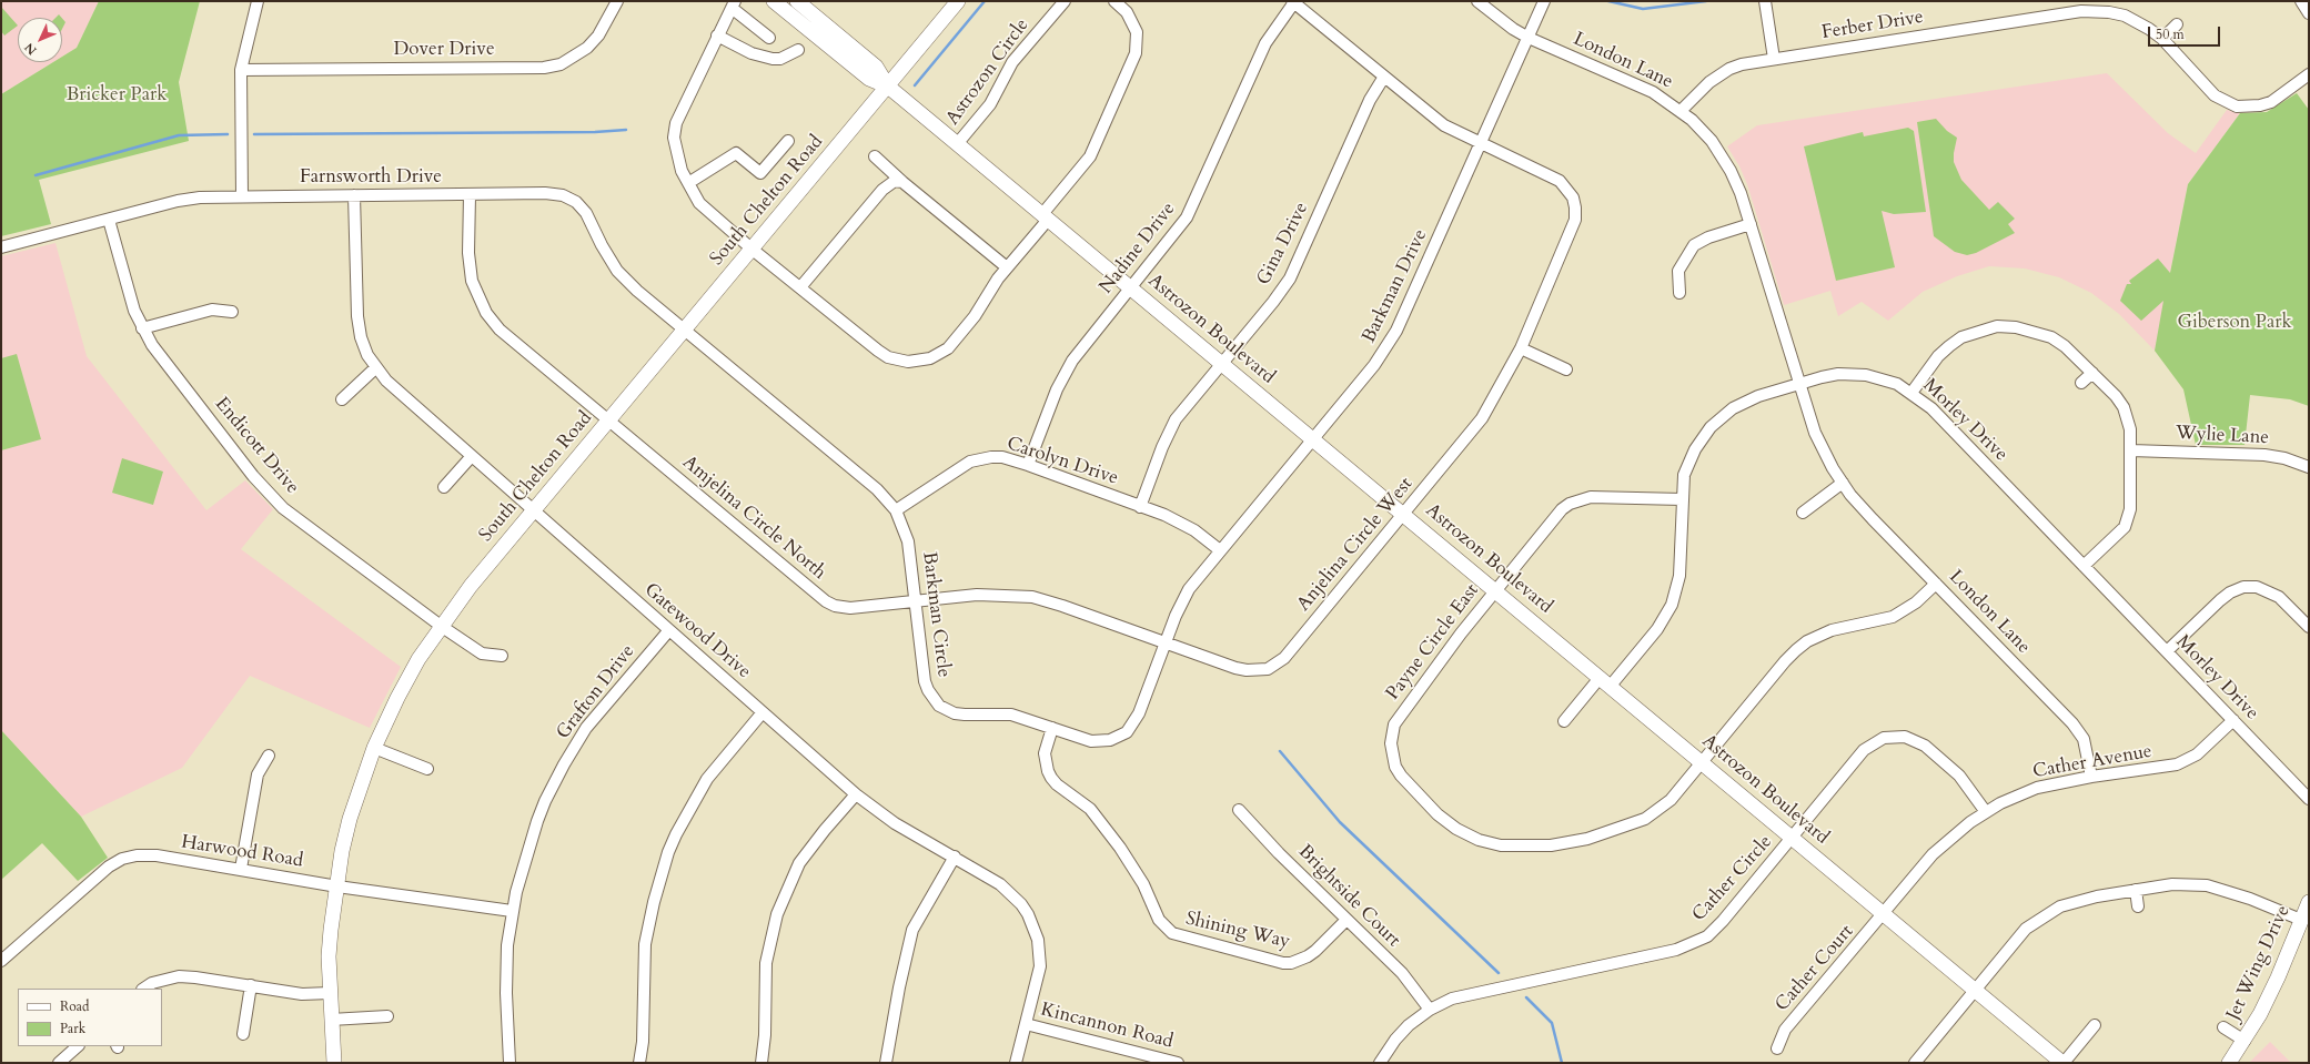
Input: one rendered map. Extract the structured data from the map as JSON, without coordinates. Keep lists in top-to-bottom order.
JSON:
{
  "streets": {
    "main road": ["South Chelton Road", "Astrozon Boulevard", "Jet Wing Drive"],
    "street": [
      "Ferber Drive",
      "Dover Drive",
      "London Lane",
      "Astrozon Circle",
      "Farnsworth Drive",
      "Gina Drive",
      "Nadine Drive",
      "Barkman Drive",
      "Morley Drive",
      "Wylie Lane",
      "Endicott Drive",
      "Carolyn Drive",
      "Amjelina Circle North",
      "Anjelina Circle West",
      "Barkman Circle",
      "Gatewood Drive",
      "Payne Circle East",
      "Grafton Drive",
      "Cather Avenue",
      "Harwood Road",
      "Cather Circle",
      "Brightside Court",
      "Shining Way",
      "Cather Court",
      "Kincannon Road"
    ]
  },
  "crossings": [
    ["Ferber Drive", "London Lane"],
    ["London Lane", "Barkman Drive"],
    ["London Lane", "Morley Drive"],
    ["London Lane", "Cather Avenue"],
    ["Astrozon Circle", "Astrozon Boulevard"],
    ["Farnsworth Drive", "South Chelton Road"],
    ["Farnsworth Drive", "Endicott Drive"],
    ["Farnsworth Drive", "Amjelina Circle North"],
    ["Farnsworth Drive", "Barkman Circle"],
    ["Farnsworth Drive", "Gatewood Drive"],
    ["South Chelton Road", "Astrozon Boulevard"],
    ["South Chelton Road", "Endicott Drive"],
    ["South Chelton Road", "Amjelina Circle North"],
    ["South Chelton Road", "Barkman Circle"],
    ["South Chelton Road", "Gatewood Drive"],
    ["South Chelton Road", "Harwood Road"],
    ["Gina Drive", "Astrozon Boulevard"],
    ["Gina Drive", "Carolyn Drive"],
    ["Gina Drive", "Anjelina Circle West"],
    ["Nadine Drive", "Astrozon Boulevard"],
    ["Nadine Drive", "Carolyn Drive"],
    ["Nadine Drive", "Anjelina Circle West"],
    ["Barkman Drive", "Astrozon Boulevard"],
    ["Barkman Drive", "Carolyn Drive"],
    ["Barkman Drive", "Amjelina Circle North"],
    ["Barkman Drive", "Anjelina Circle West"],
    ["Barkman Drive", "Barkman Circle"],
    ["Astrozon Boulevard", "Morley Drive"],
    ["Astrozon Boulevard", "Anjelina Circle West"],
    ["Astrozon Boulevard", "Payne Circle East"],
    ["Astrozon Boulevard", "Cather Avenue"],
    ["Astrozon Boulevard", "Cather Circle"],
    ["Astrozon Boulevard", "Cather Court"],
    ["Morley Drive", "Payne Circle East"],
    ["Morley Drive", "Cather Avenue"],
    ["Carolyn Drive", "Barkman Circle"],
    ["Amjelina Circle North", "Anjelina Circle West"],
    ["Amjelina Circle North", "Barkman Circle"],
    ["Anjelina Circle West", "Barkman Circle"],
    ["Barkman Circle", "Shining Way"],
    ["Gatewood Drive", "Grafton Drive"],
    ["Gatewood Drive", "Kincannon Road"],
    ["Grafton Drive", "Harwood Road"],
    ["Cather Avenue", "Cather Circle"],
    ["Cather Avenue", "Cather Court"],
    ["Cather Circle", "Brightside Court"],
    ["Brightside Court", "Shining Way"]
  ],
  "parks": ["Bricker Park", "Giberson Park"],
  "legend": ["Road", "Park"],
  "scale_bar": "50 m",
  "north": "bottom left"
}
